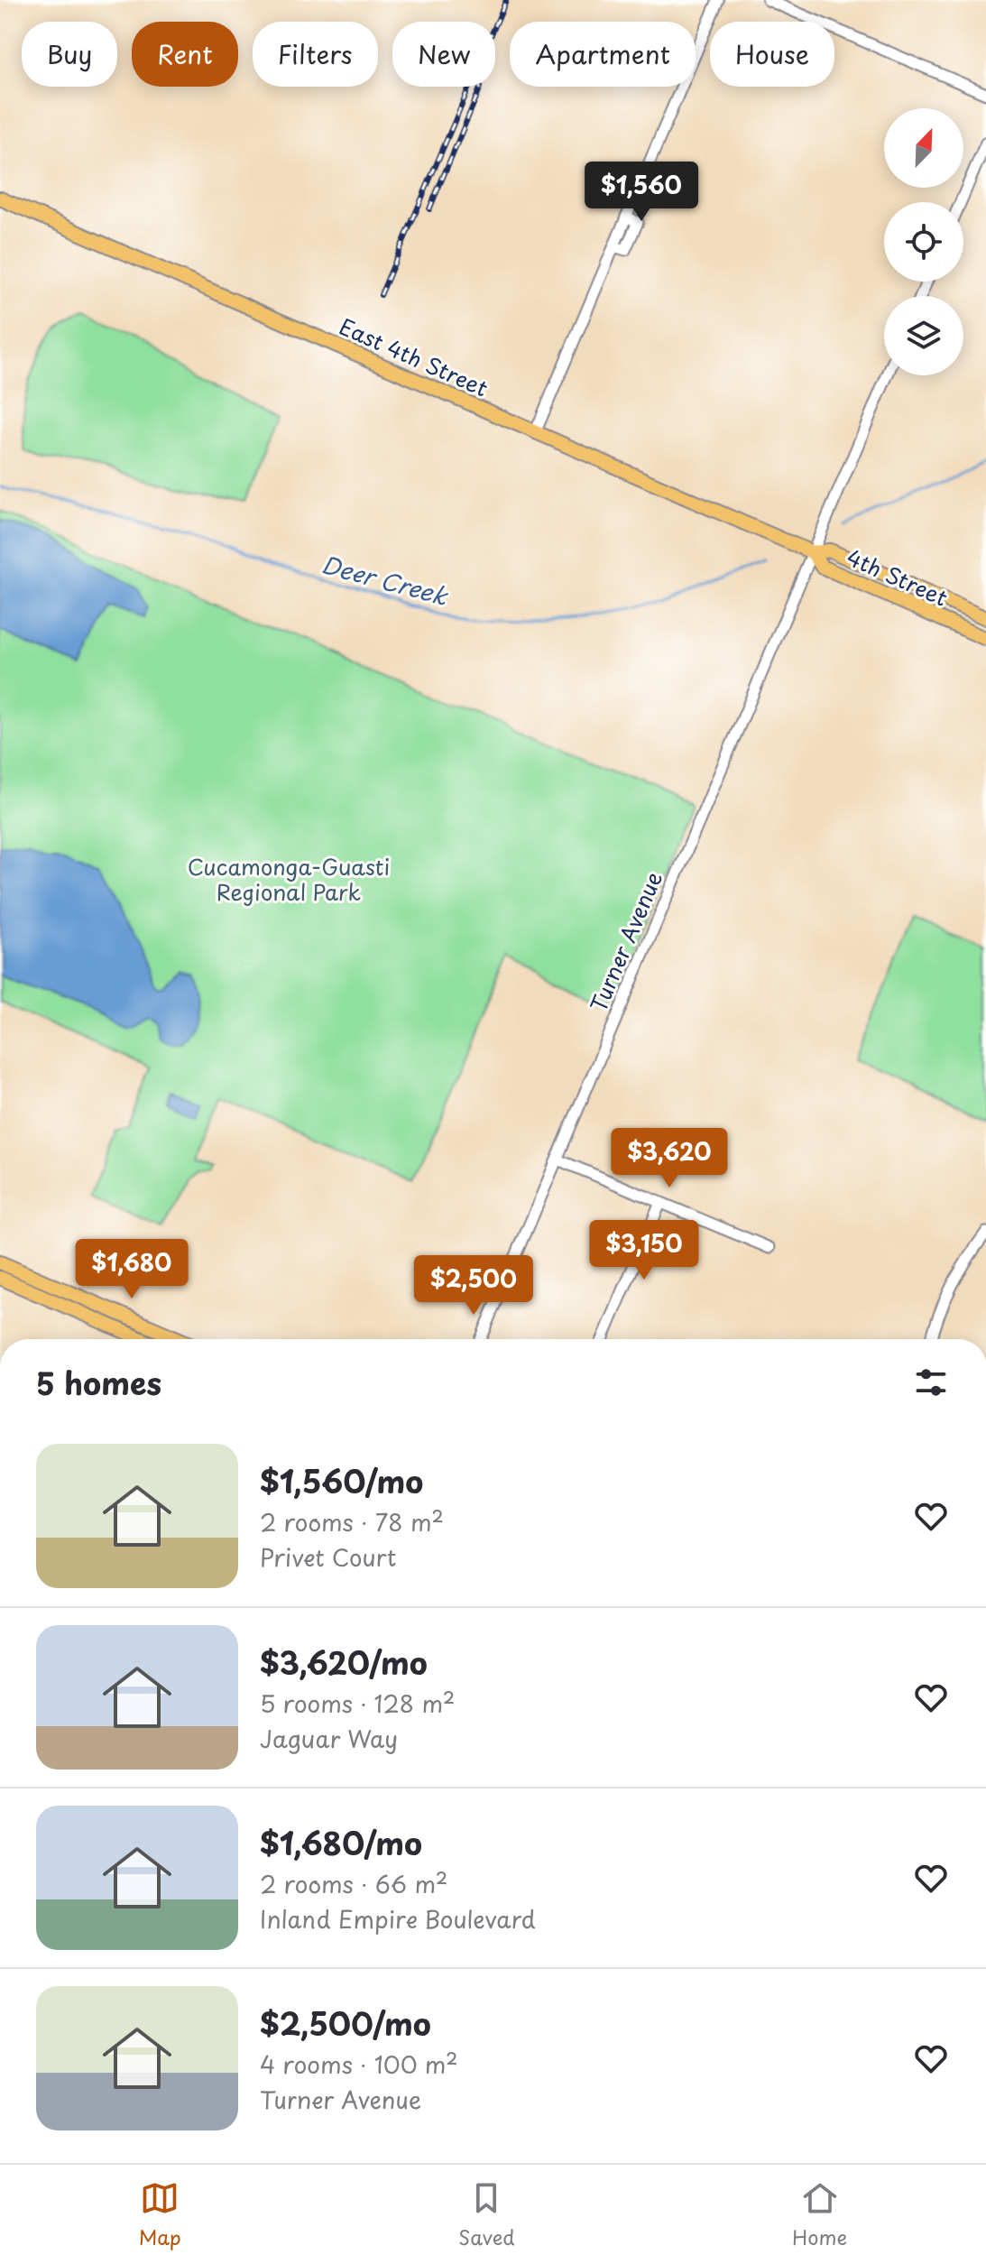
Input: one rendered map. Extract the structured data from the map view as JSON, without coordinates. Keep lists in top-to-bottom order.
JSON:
{
  "streets": {
    "main road": ["East 4th Street", "4th Street"],
    "street": ["Turner Avenue"]
  },
  "crossings": [
    ["East 4th Street", "4th Street"],
    ["East 4th Street", "Turner Avenue"],
    ["4th Street", "Turner Avenue"]
  ],
  "water": ["Deer Creek"],
  "parks": ["Cucamonga-Guasti Regional Park"],
  "north": "top right",
  "page": {
    "chip": [
      "Buy",
      "Rent",
      "Filters",
      "New",
      "Apartment",
      "House"
    ],
    "price": [
      "$1,560",
      "$3,620",
      "$3,150",
      "$1,680",
      "$2,500"
    ],
    "heading": "5 homes",
    "list": [
      {
        "name": "$1,560/mo",
        "note": "2 rooms · 78 m² · Privet Court"
      },
      {
        "name": "$3,620/mo",
        "note": "5 rooms · 128 m² · Jaguar Way"
      },
      {
        "name": "$1,680/mo",
        "note": "2 rooms · 66 m² · Inland Empire Boulevard"
      },
      {
        "name": "$2,500/mo",
        "note": "4 rooms · 100 m² · Turner Avenue"
      }
    ],
    "tabs": ["Map", "Saved", "Home"]
  }
}
